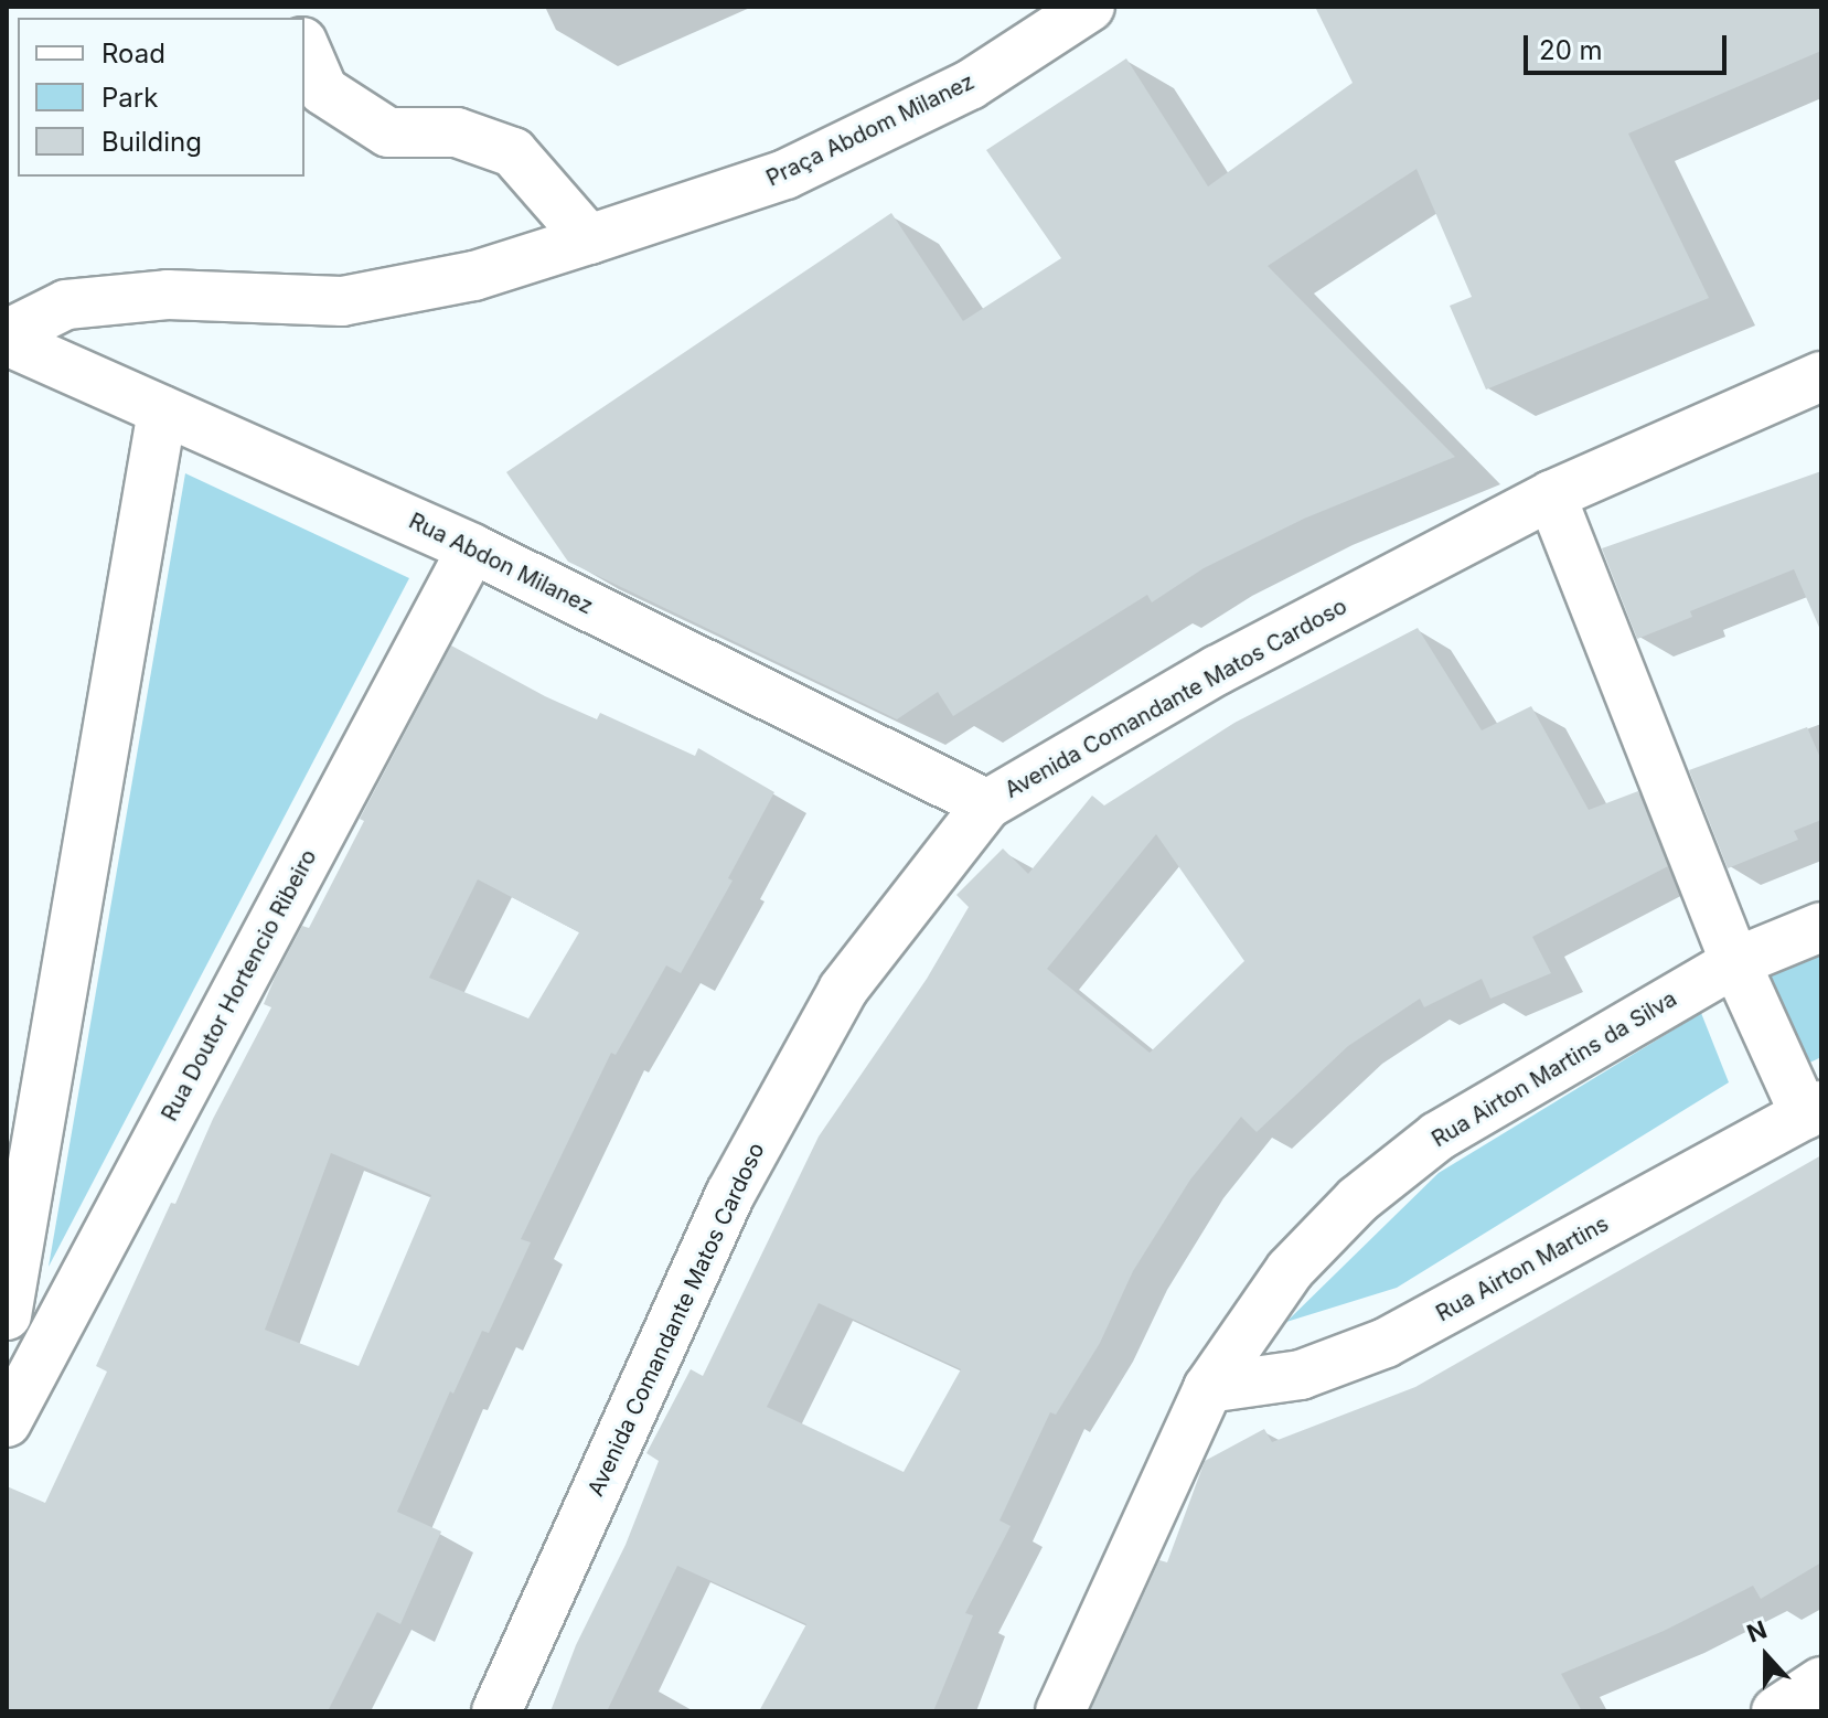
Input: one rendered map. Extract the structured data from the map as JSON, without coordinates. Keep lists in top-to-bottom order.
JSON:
{
  "streets": {
    "street": [
      "Praça Abdom Milanez",
      "Rua Abdon Milanez",
      "Avenida Comandante Matos Cardoso",
      "Rua Doutor Hortencio Ribeiro",
      "Rua Airton Martins da Silva",
      "Rua Airton Martins"
    ]
  },
  "crossings": [
    ["Praça Abdom Milanez", "Rua Abdon Milanez"],
    ["Rua Abdon Milanez", "Avenida Comandante Matos Cardoso"],
    ["Rua Abdon Milanez", "Rua Doutor Hortencio Ribeiro"],
    ["Rua Airton Martins da Silva", "Rua Airton Martins"]
  ],
  "legend": ["Road", "Park", "Building"],
  "scale_bar": "20 m",
  "north": "top"
}
